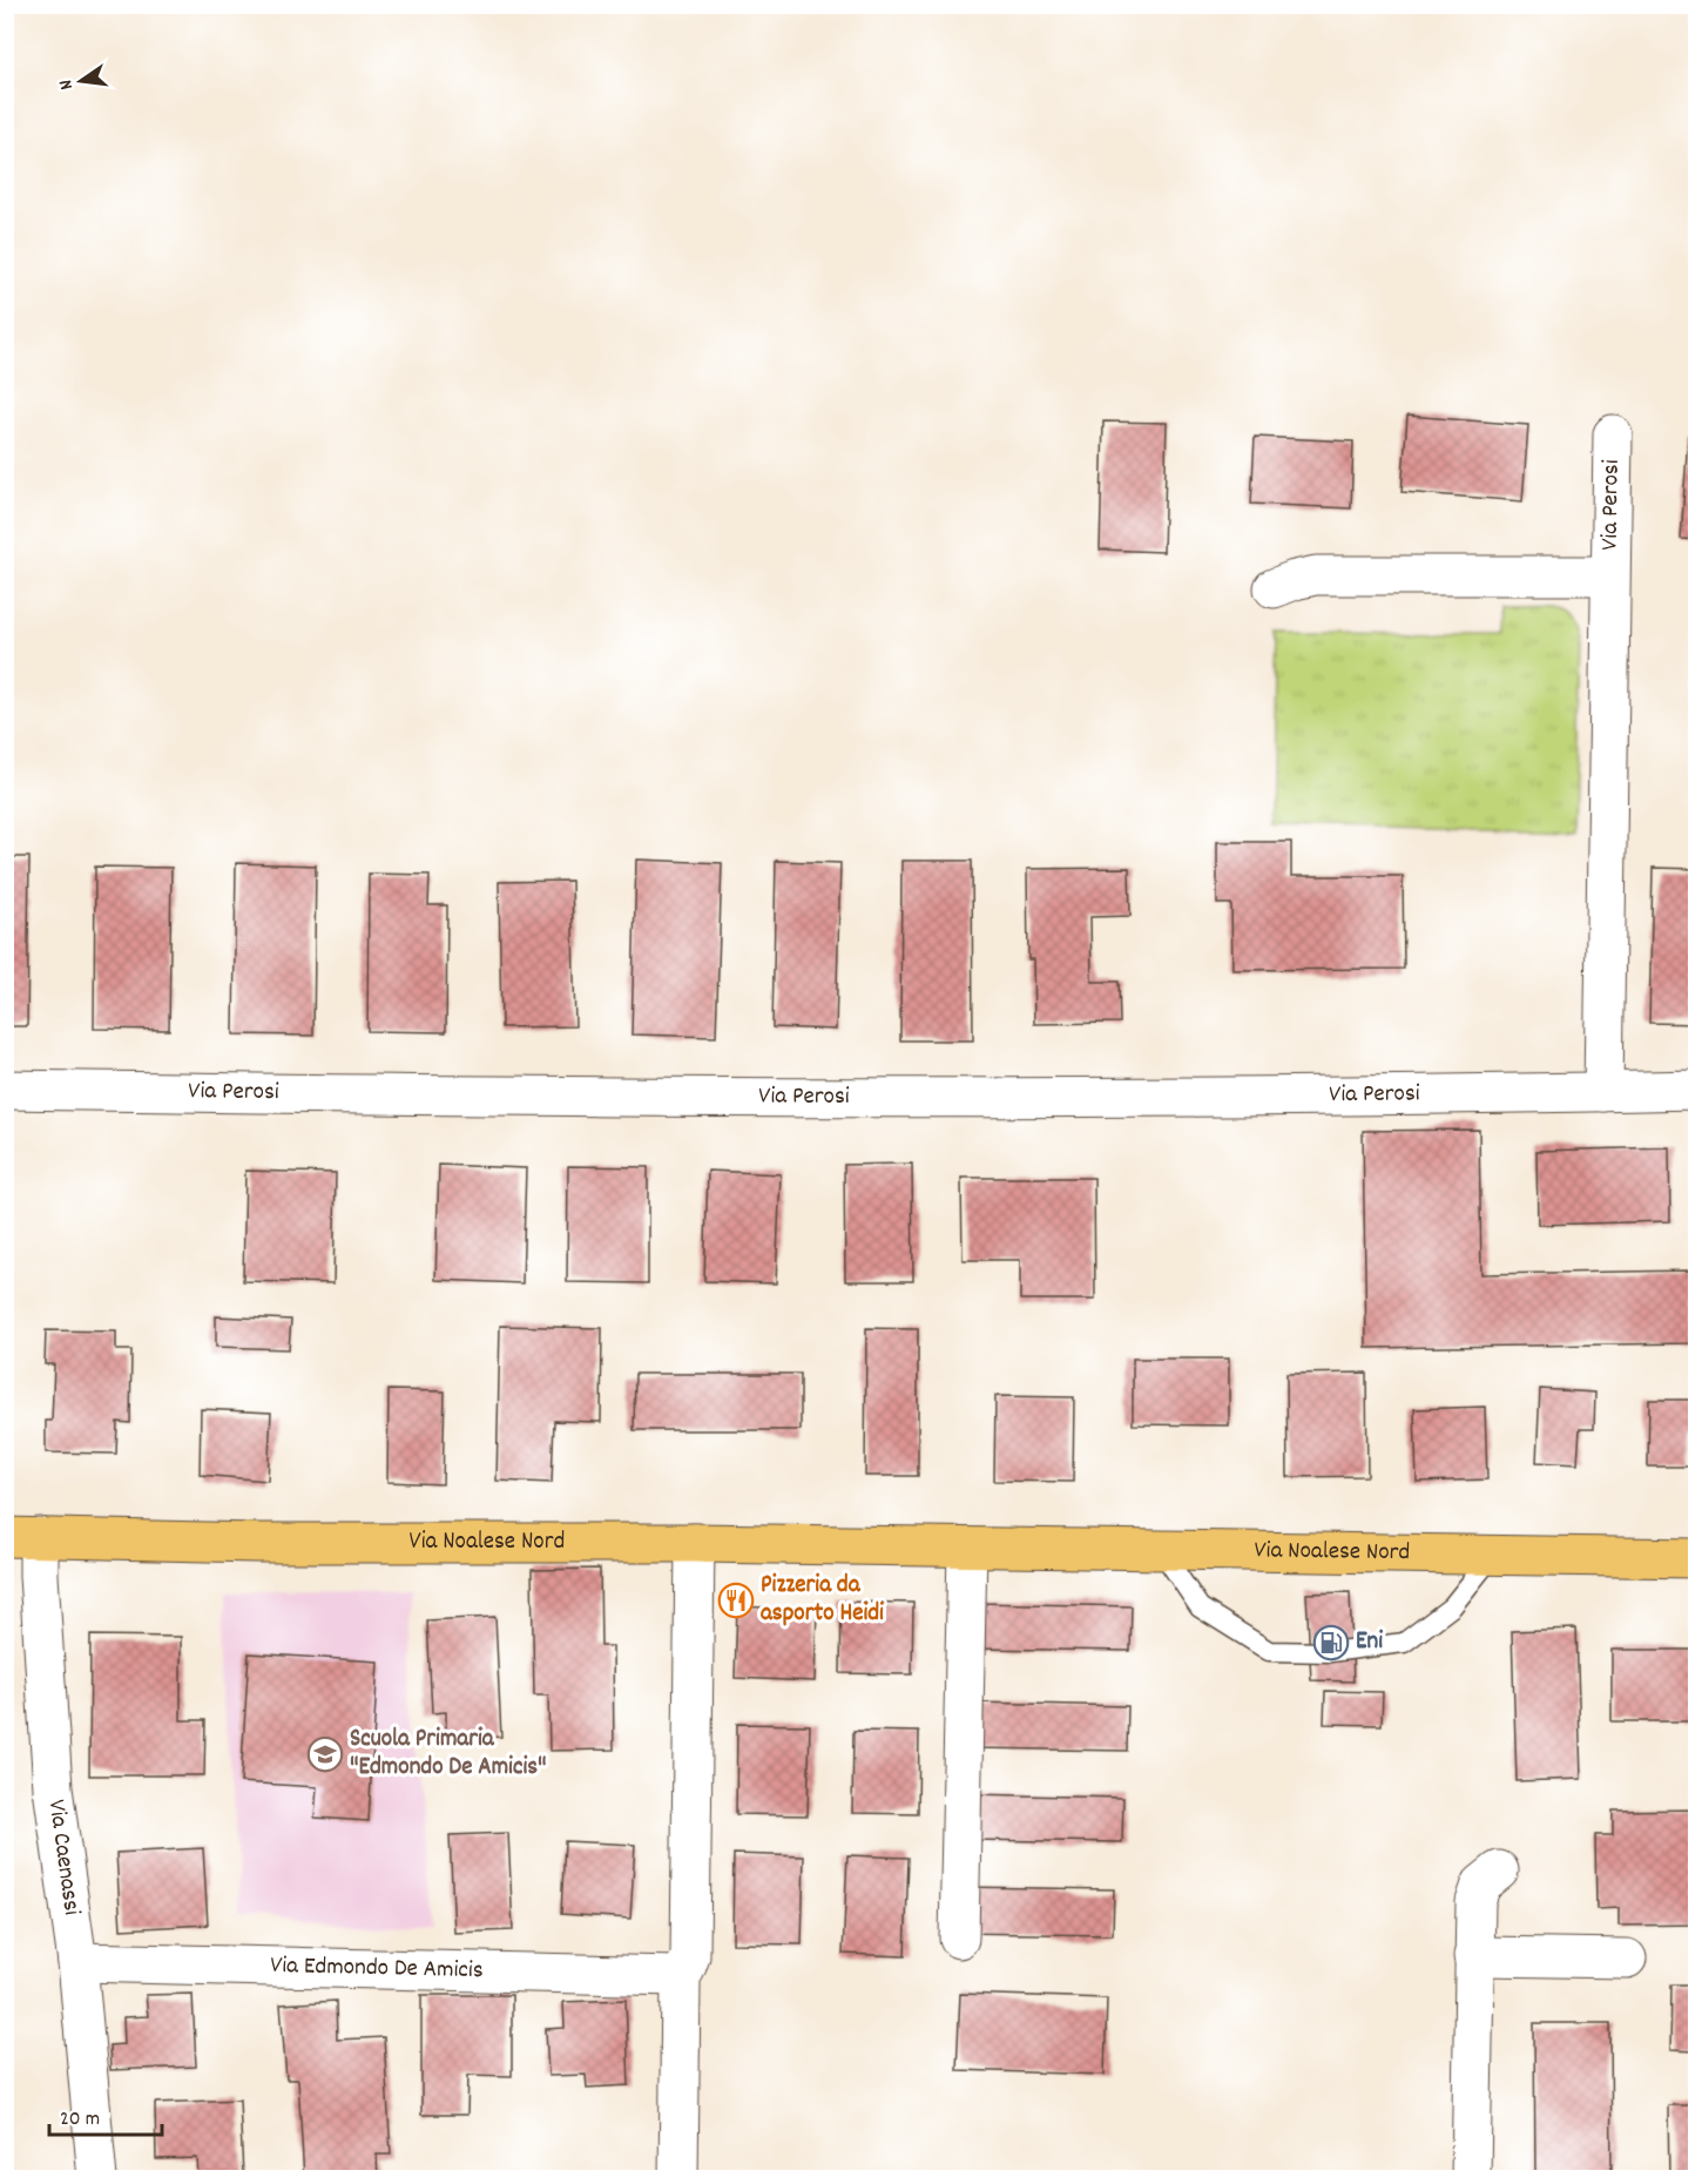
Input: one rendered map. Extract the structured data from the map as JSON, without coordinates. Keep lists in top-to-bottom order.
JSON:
{
  "streets": {
    "main road": ["Via Noalese Nord"],
    "street": ["Via Perosi", "Via Caenassi", "Via Edmondo De Amicis"]
  },
  "crossings": [
    ["Via Noalese Nord", "Via Caenassi"],
    ["Via Caenassi", "Via Edmondo De Amicis"]
  ],
  "places": {
    "restaurant": ["Pizzeria da asporto Heidi"],
    "fuel station": ["Eni"],
    "school or university": ["Scuola Primaria \"Edmondo De Amicis\""]
  },
  "scale_bar": "20 m",
  "north": "left"
}
